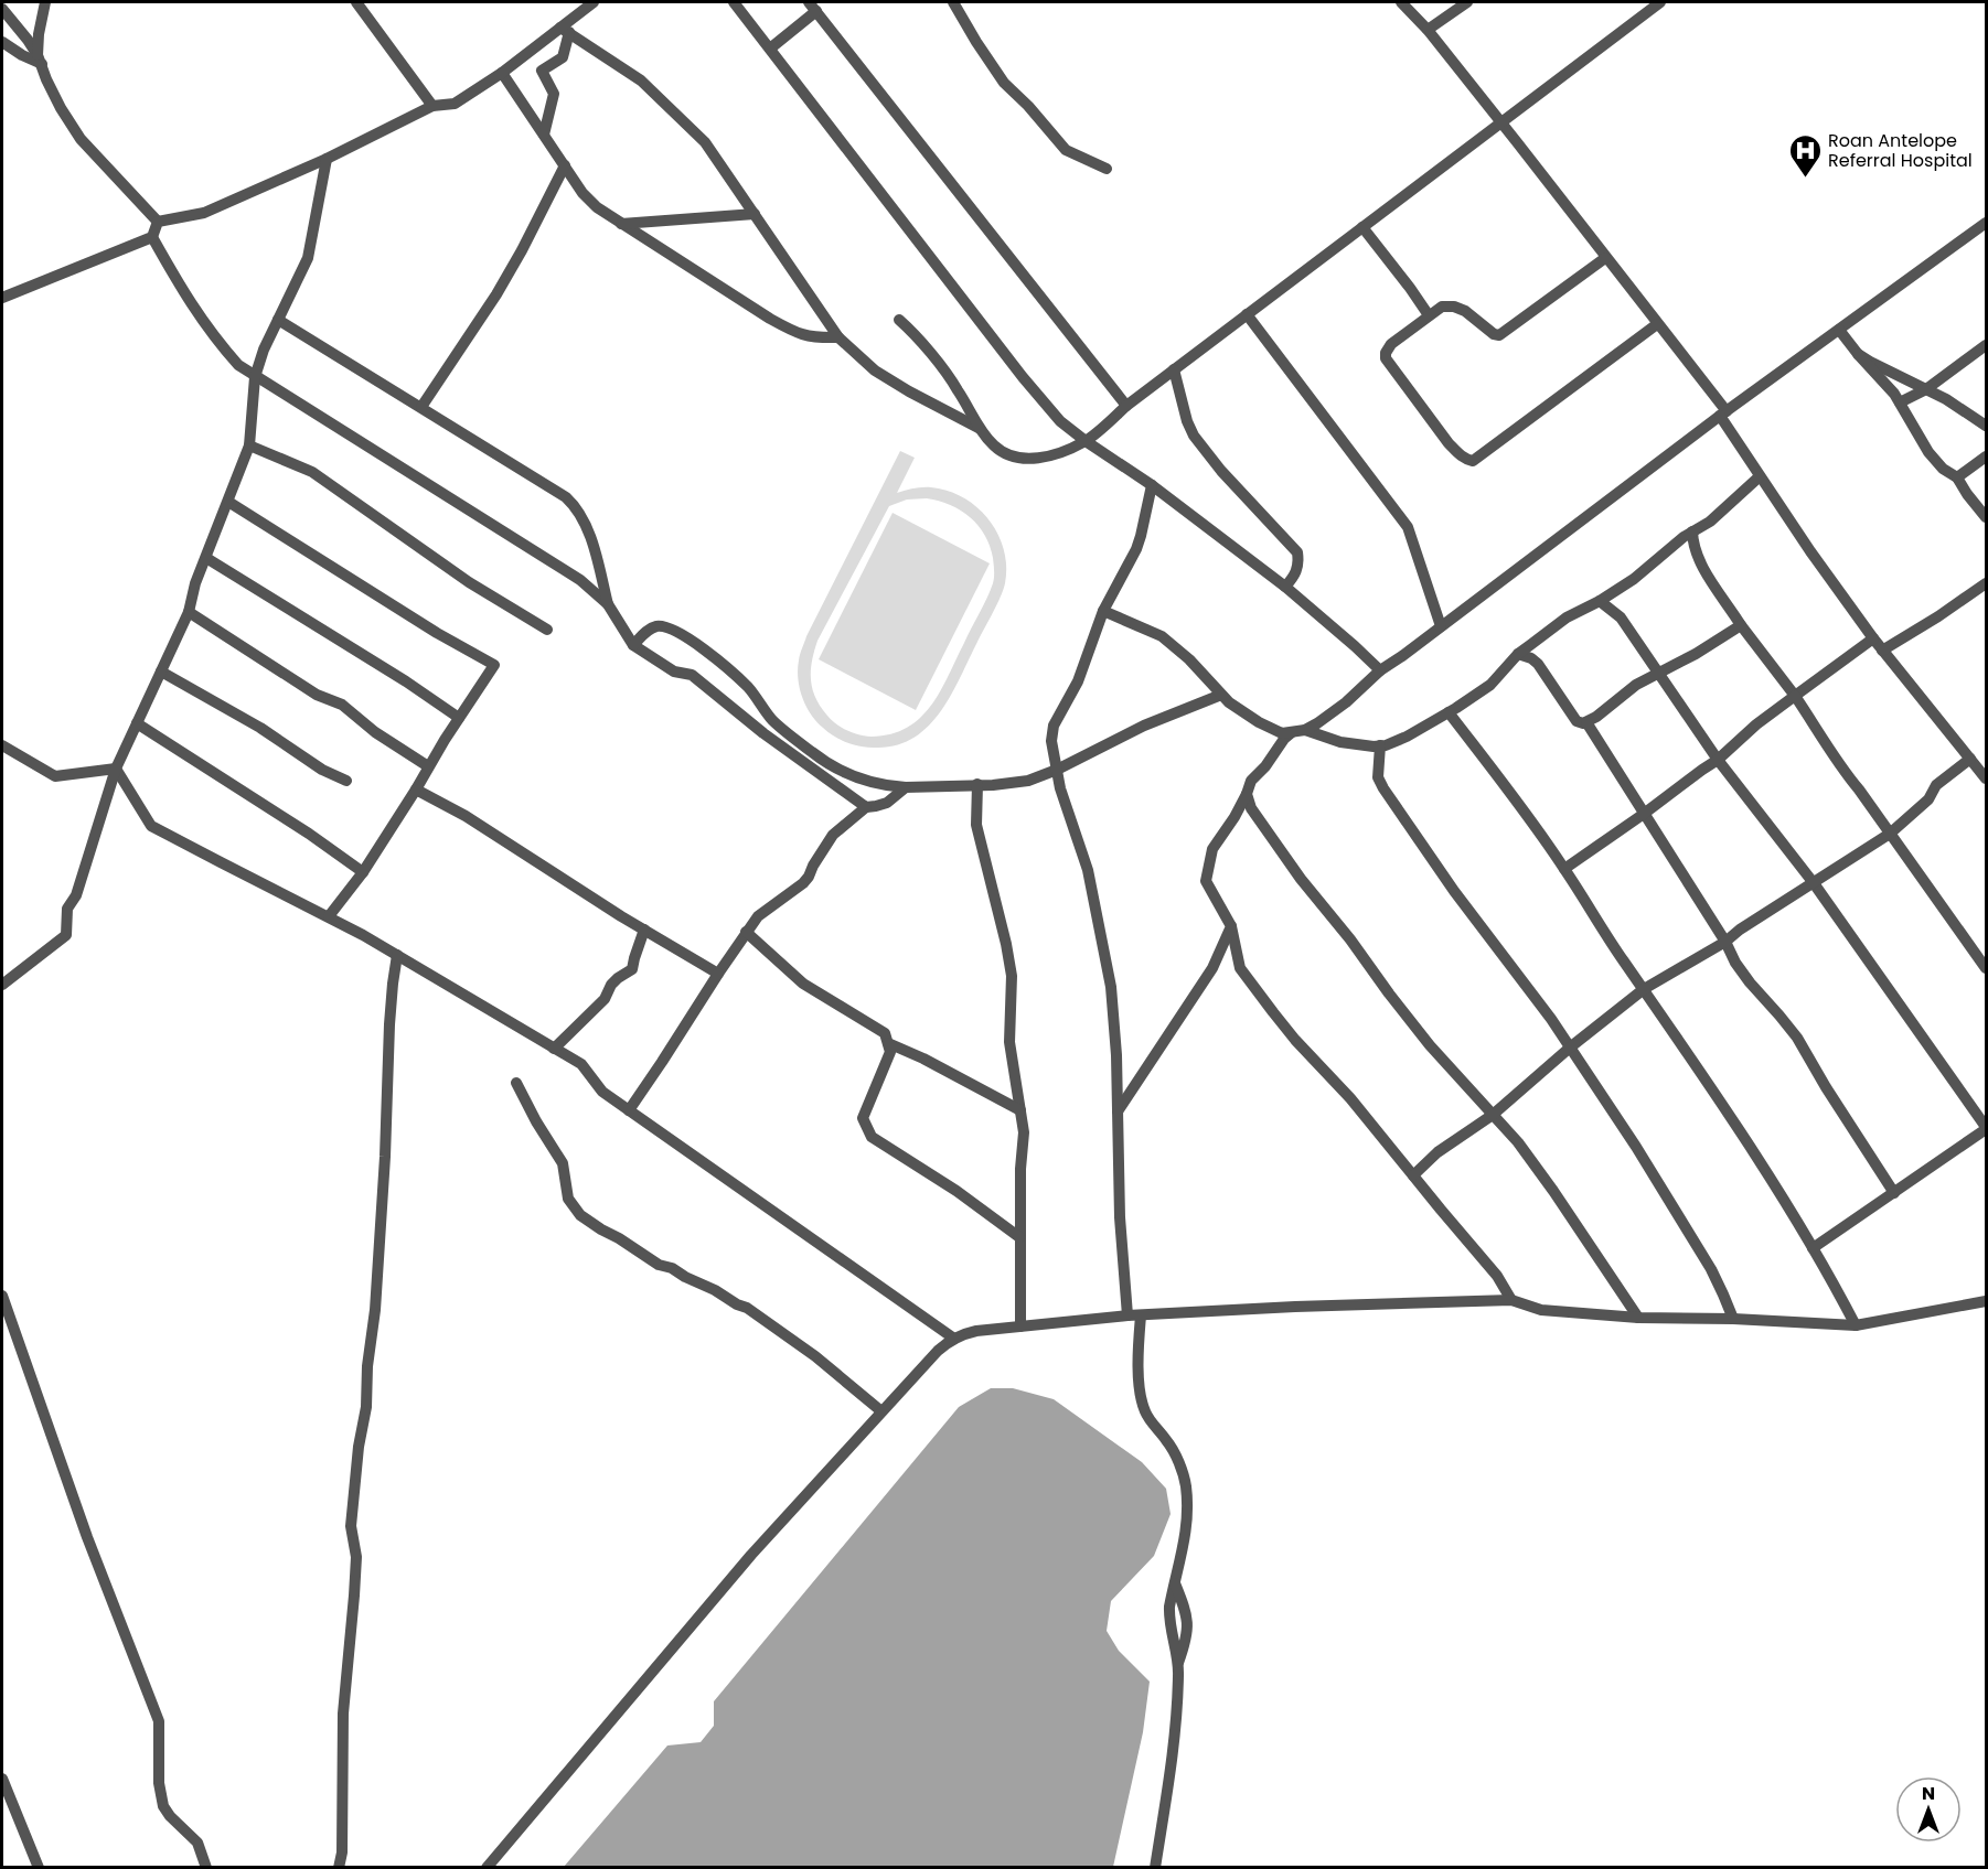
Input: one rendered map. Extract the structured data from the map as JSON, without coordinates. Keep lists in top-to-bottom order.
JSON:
{
  "places": {
    "hospital": ["Roan Antelope Referral Hospital"]
  },
  "north": "top"
}
